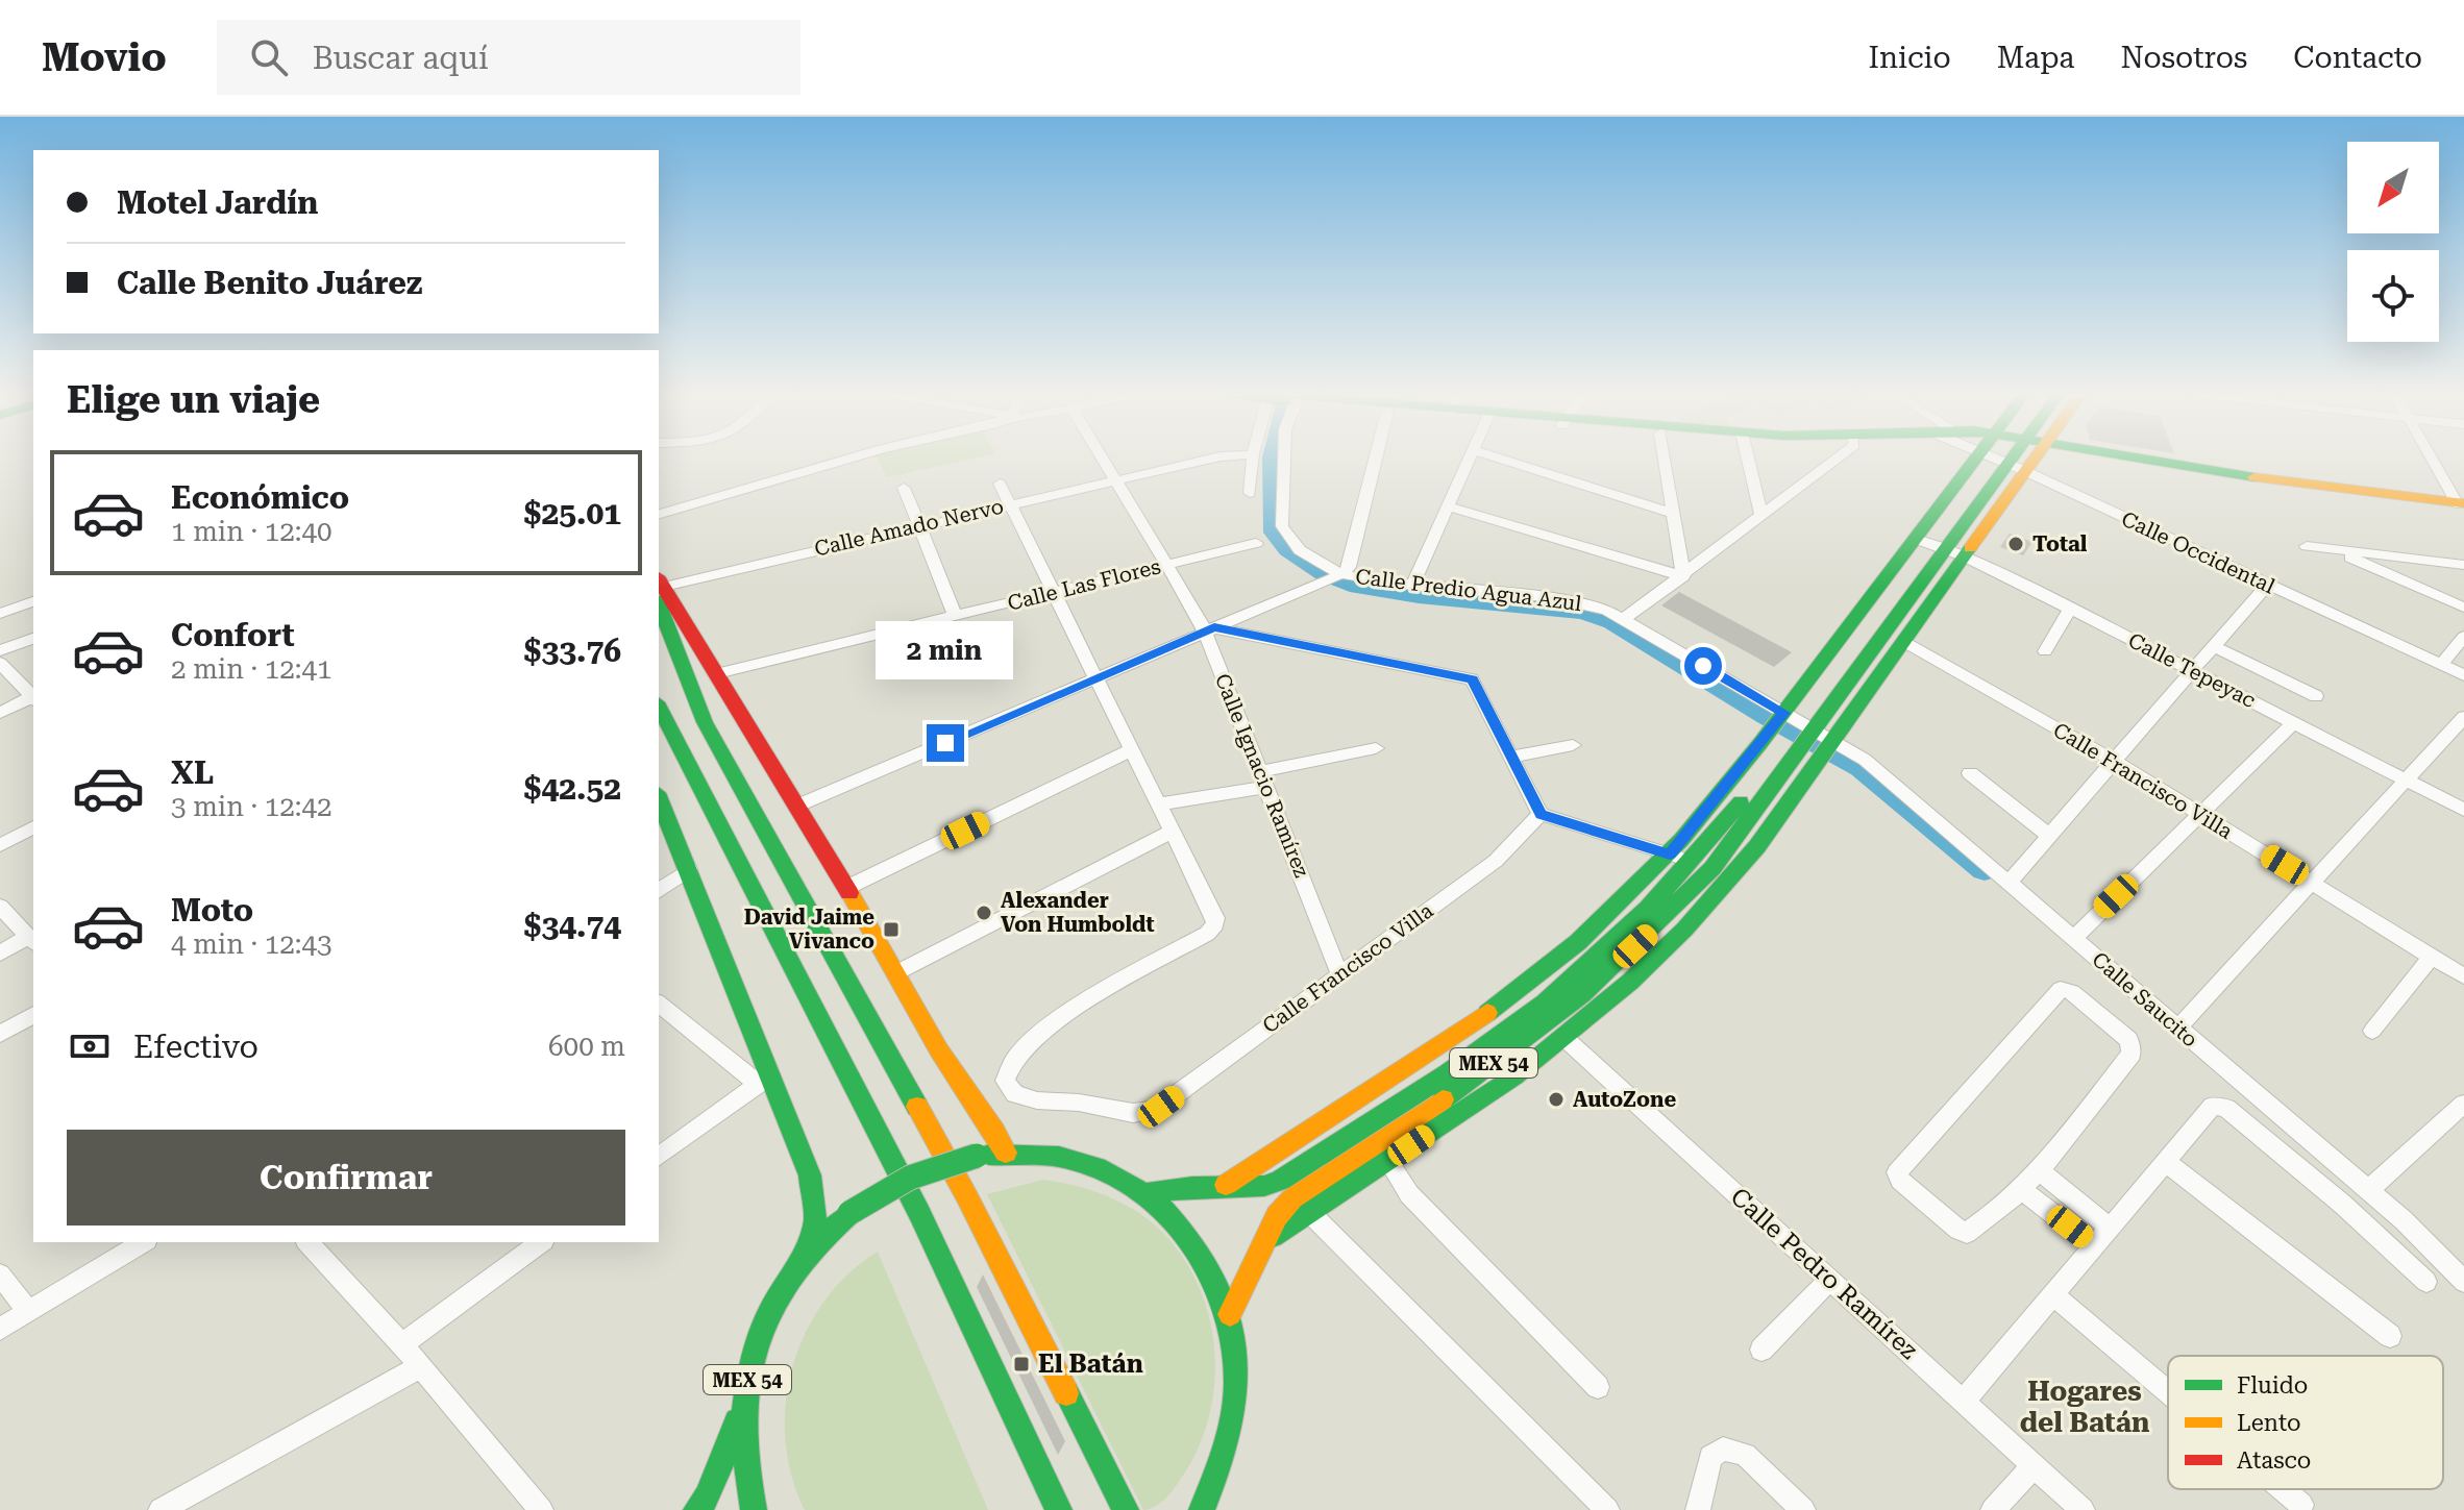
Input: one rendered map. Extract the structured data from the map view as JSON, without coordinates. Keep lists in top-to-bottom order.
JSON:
{
  "streets": {
    "main road": ["MEX 54"],
    "street": [
      "Calle Amado Nervo",
      "Calle Occidental",
      "Calle Las Flores",
      "Calle Predio Agua Azul",
      "Calle Tepeyac",
      "Calle Ignacio Ramírez",
      "Calle Francisco Villa",
      "Calle Saucito",
      "Calle Pedro Ramírez"
    ]
  },
  "crossings": [
    ["Calle Amado Nervo", "Calle Ignacio Ramírez"],
    ["Calle Occidental", "MEX 54"],
    ["Calle Las Flores", "Calle Ignacio Ramírez"],
    ["Calle Predio Agua Azul", "Calle Saucito"],
    ["Calle Predio Agua Azul", "MEX 54"],
    ["Calle Tepeyac", "MEX 54"],
    ["Calle Ignacio Ramírez", "Calle Francisco Villa"],
    ["Calle Saucito", "MEX 54"]
  ],
  "districts": ["Hogares del Batán"],
  "places": {
    "other": ["Total", "Alexander Von Humboldt", "AutoZone"],
    "transit": ["David Jaime Vivanco", "El Batán"]
  },
  "legend": ["Fluido", "Lento", "Atasco"],
  "north": "bottom left",
  "page": {
    "header": "Movio",
    "search": "Buscar aquí",
    "nav": [
      "Inicio",
      "Mapa",
      "Nosotros",
      "Contacto"
    ],
    "banner": ["Motel Jardín", "Calle Benito Juárez"],
    "heading": "Elige un viaje",
    "list": [
      {
        "name": "Económico",
        "note": "1 min · 12:40",
        "value": "$25.01"
      },
      {
        "name": "Confort",
        "note": "2 min · 12:41",
        "value": "$33.76"
      },
      {
        "name": "XL",
        "note": "3 min · 12:42",
        "value": "$42.52"
      },
      {
        "name": "Moto",
        "note": "4 min · 12:43",
        "value": "$34.74"
      }
    ],
    "bubble": "2 min",
    "pay": ["Efectivo", "600 m"],
    "buttons": "Confirmar"
  }
}
